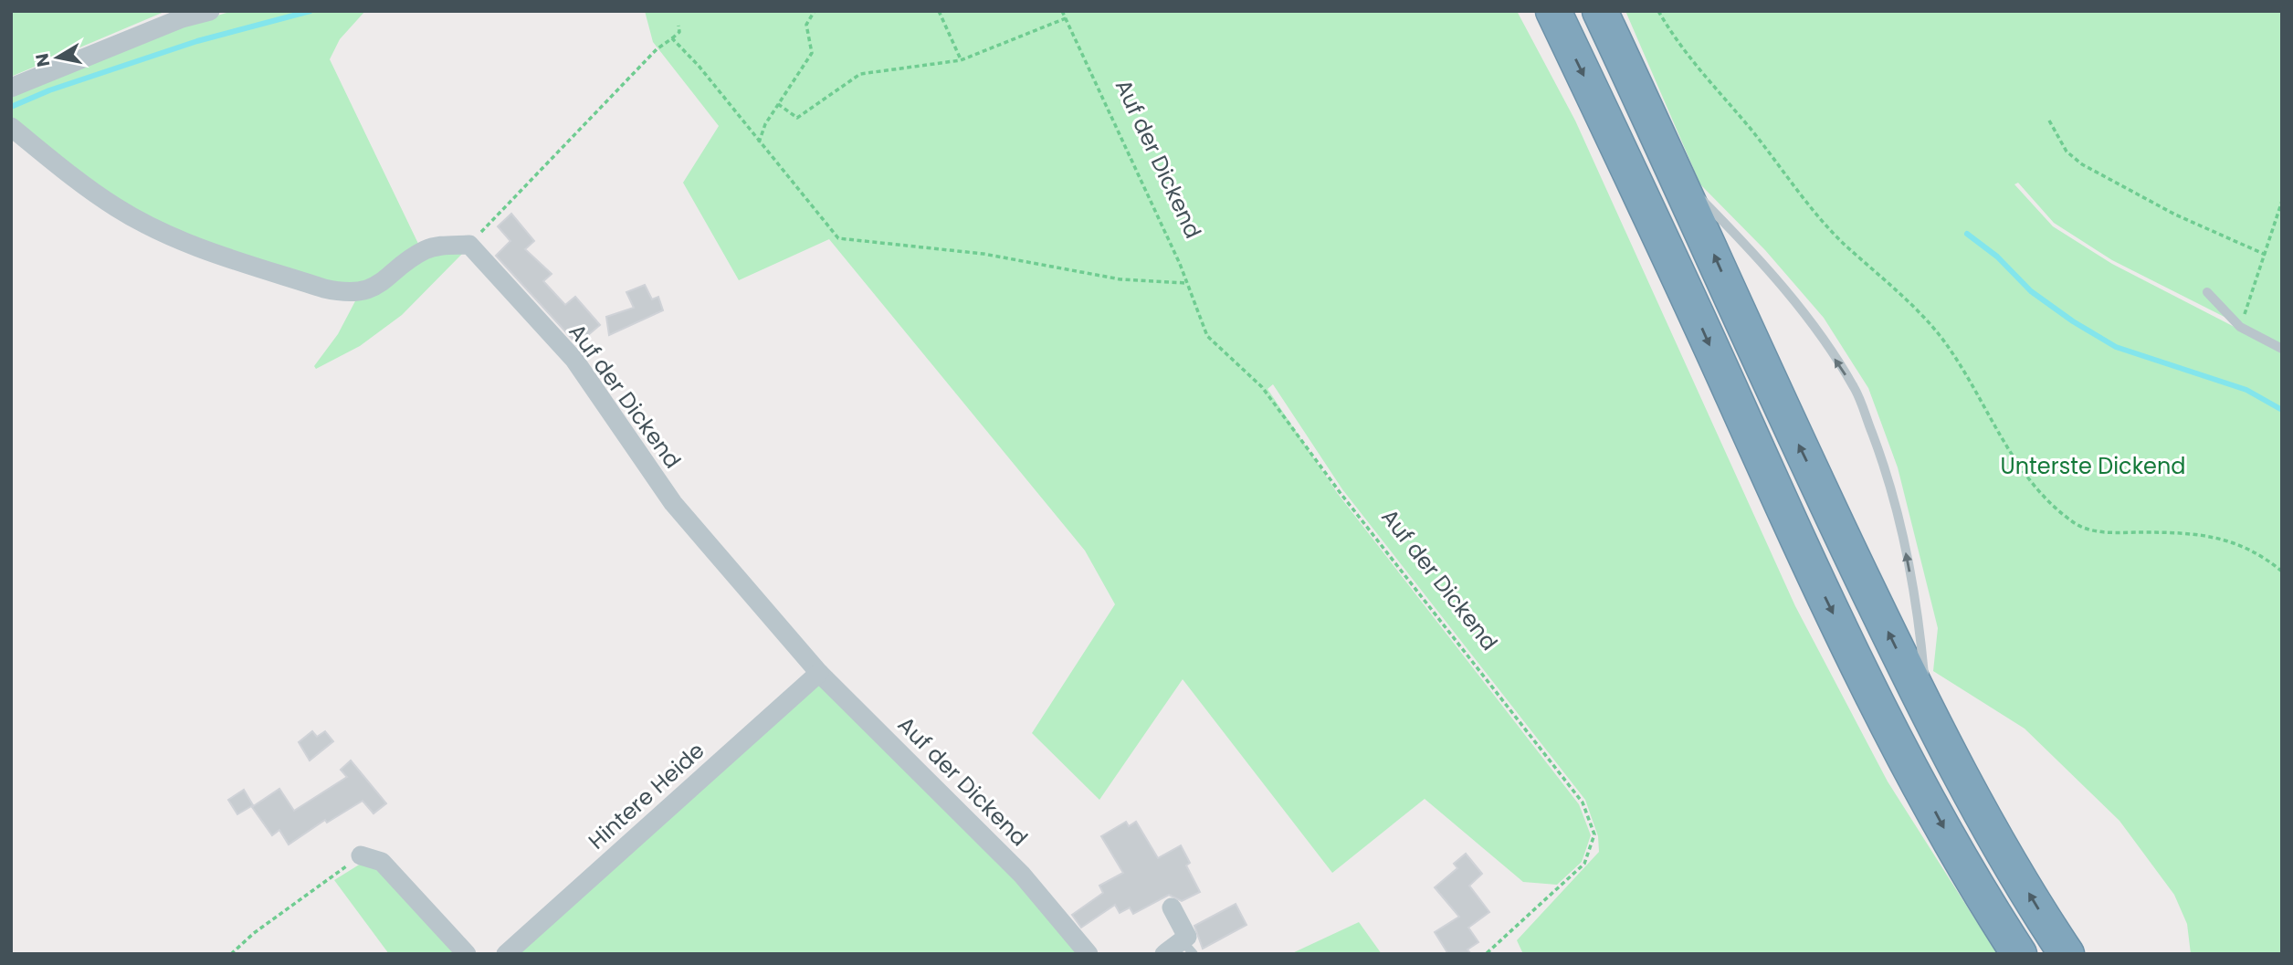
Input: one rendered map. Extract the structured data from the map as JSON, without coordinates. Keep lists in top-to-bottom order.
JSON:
{
  "streets": {
    "street": ["Auf der Dickend", "Hintere Heide"]
  },
  "crossings": [
    ["Auf der Dickend", "Hintere Heide"]
  ],
  "parks": ["Unterste Dickend"],
  "north": "left"
}
